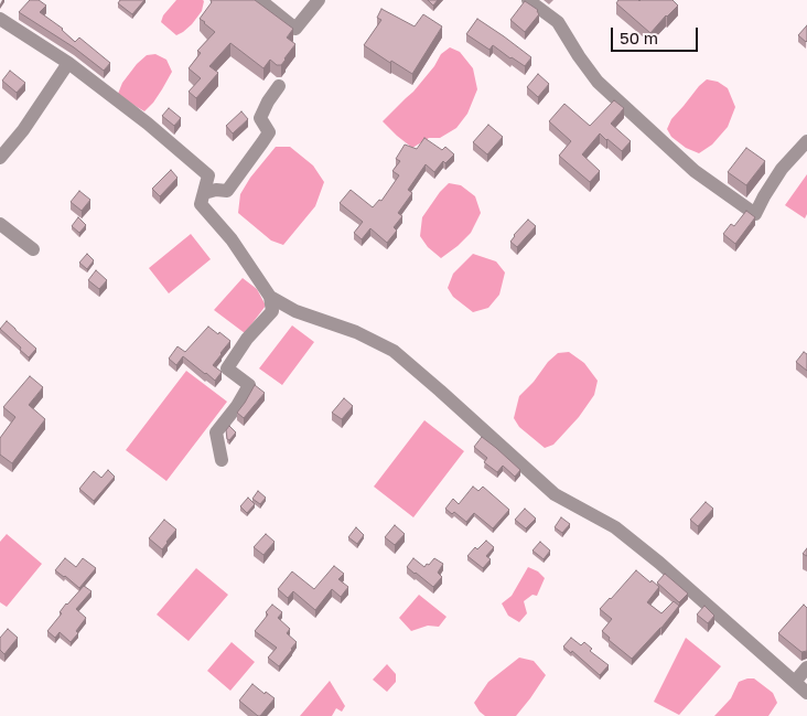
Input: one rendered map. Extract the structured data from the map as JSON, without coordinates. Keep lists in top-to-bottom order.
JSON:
{
  "scale_bar": "50 m"
}
